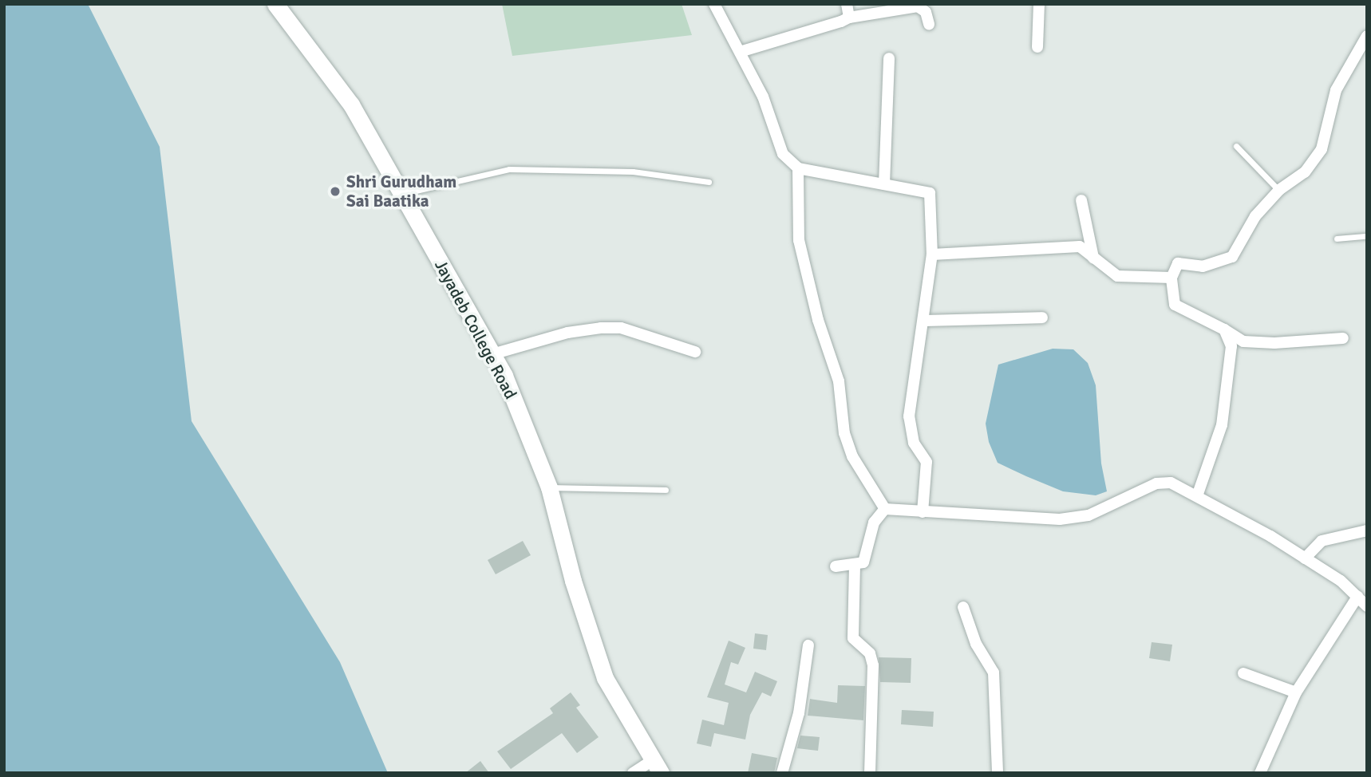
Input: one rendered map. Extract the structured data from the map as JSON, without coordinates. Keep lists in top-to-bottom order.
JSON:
{
  "streets": {
    "street": ["Jayadeb College Road"]
  },
  "places": ["Shri Gurudham Sai Baatika"]
}
